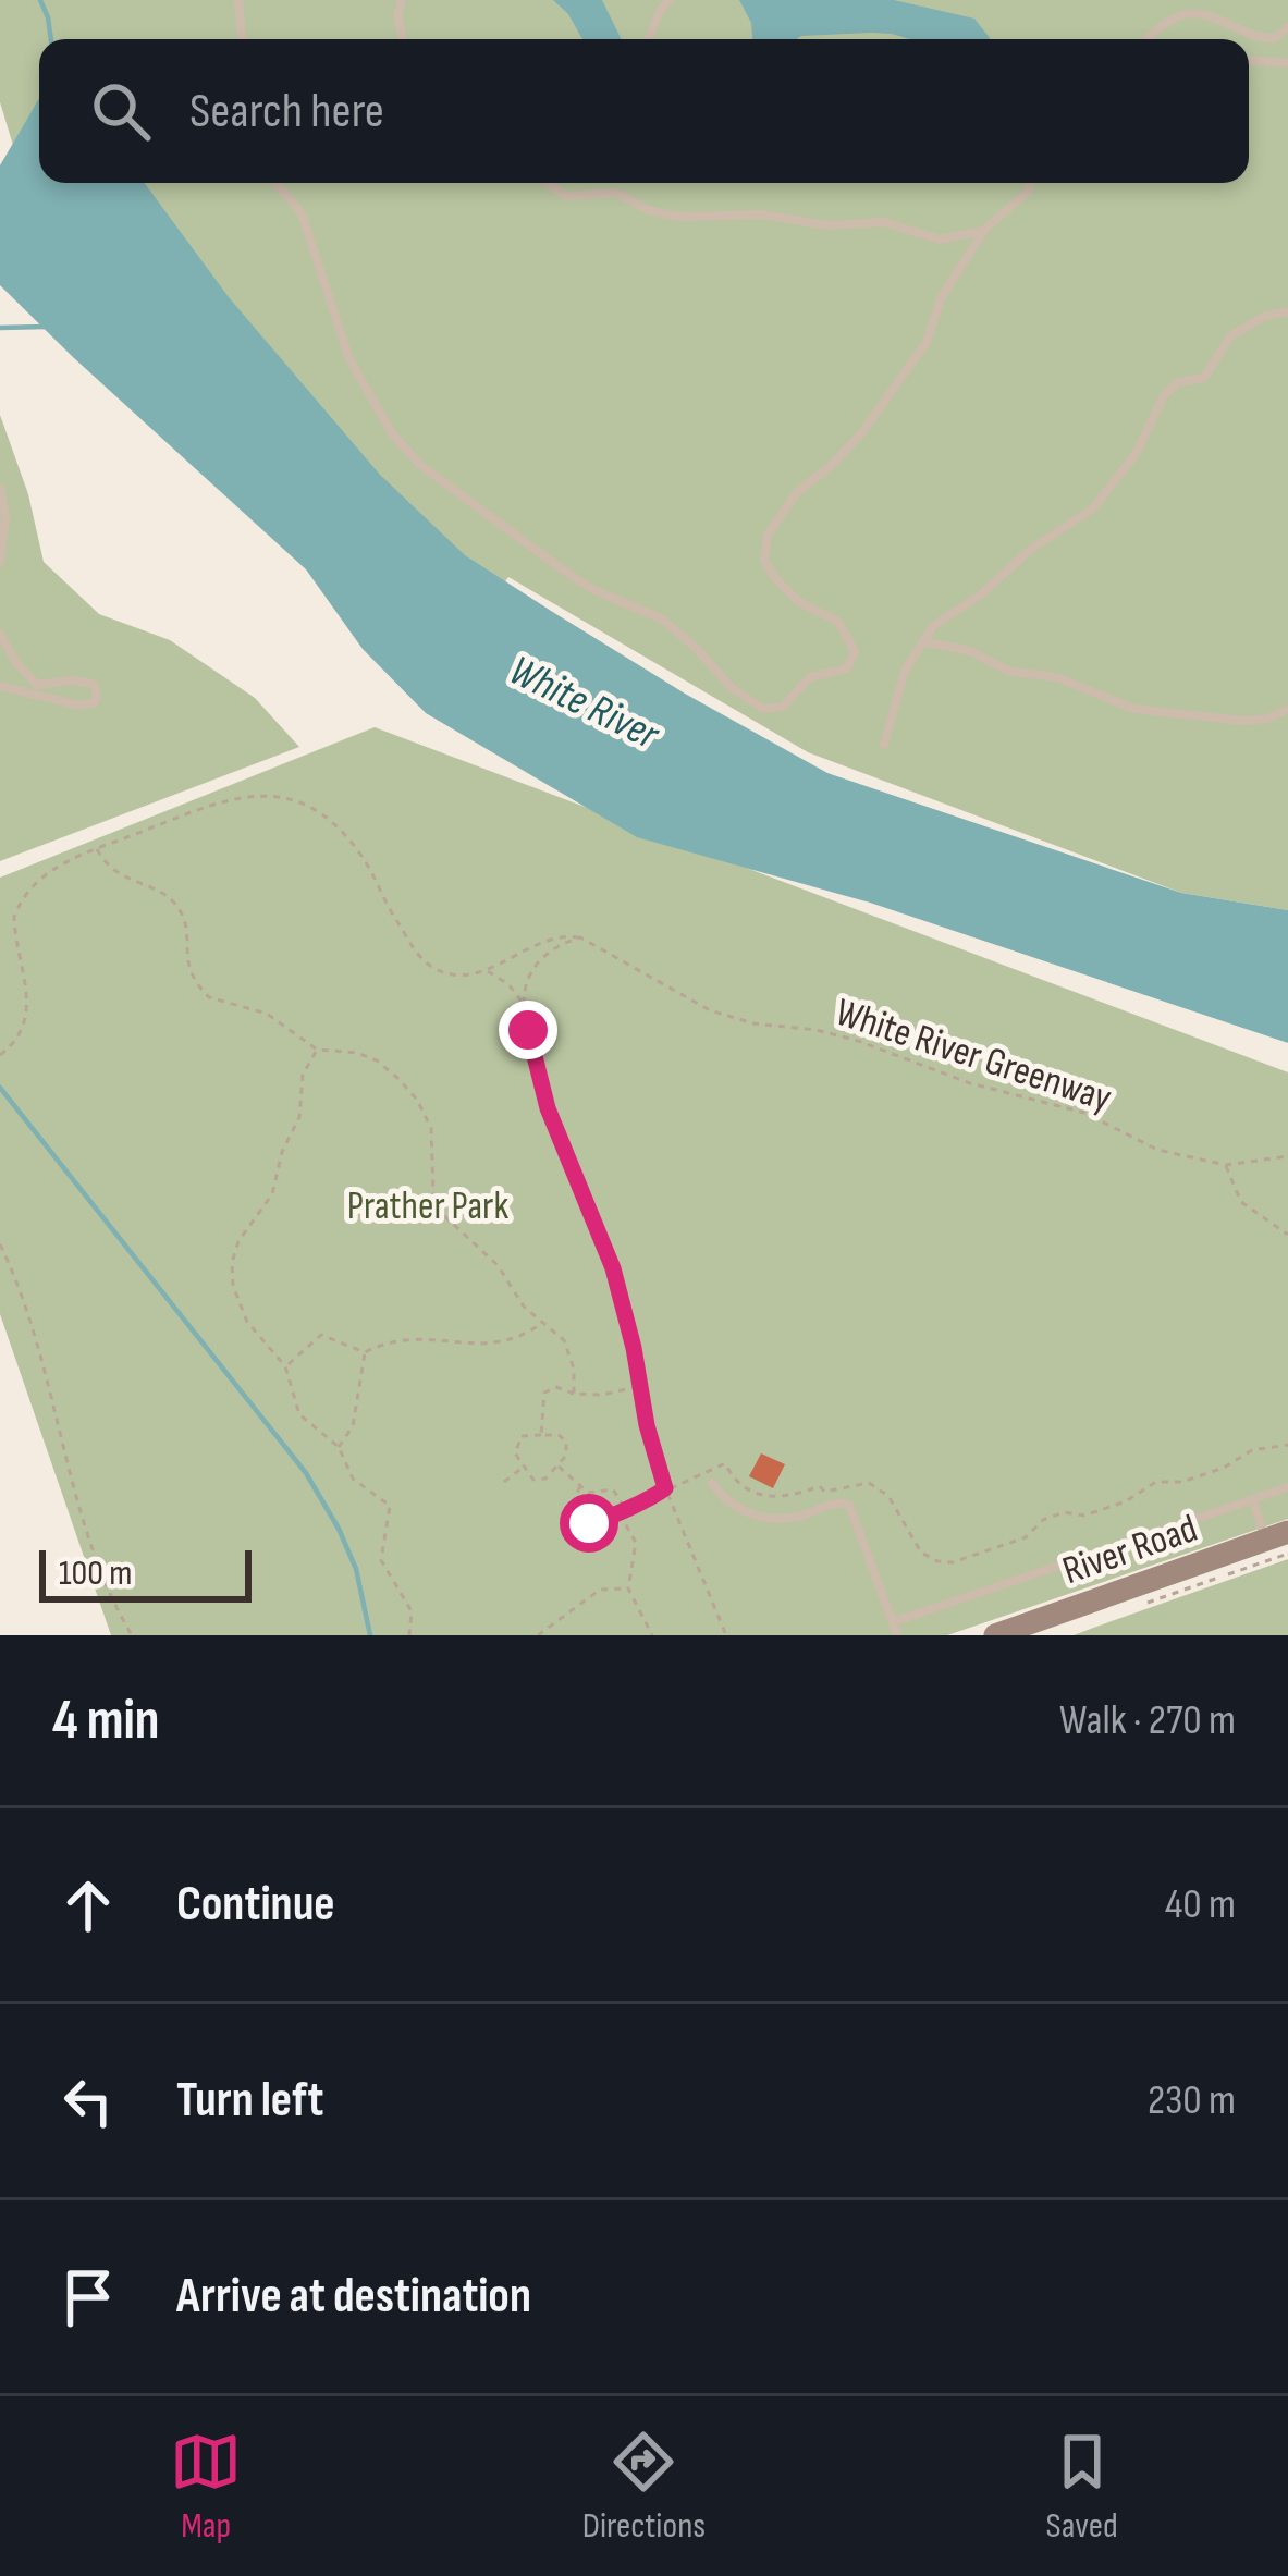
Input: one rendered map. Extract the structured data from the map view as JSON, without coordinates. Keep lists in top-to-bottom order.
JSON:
{
  "streets": {
    "street": ["River Road"],
    "path": ["White River Greenway"]
  },
  "water": ["White River"],
  "parks": ["Prather Park"],
  "scale_bar": "100 m",
  "page": {
    "search": "Search here",
    "scale": "100 m",
    "heading": ["4 min", "Walk · 270 m"],
    "list": [
      ["Continue", "40 m"],
      ["Turn left", "230 m"],
      "Arrive at destination"
    ],
    "nav": ["Map", "Directions", "Saved"]
  }
}
